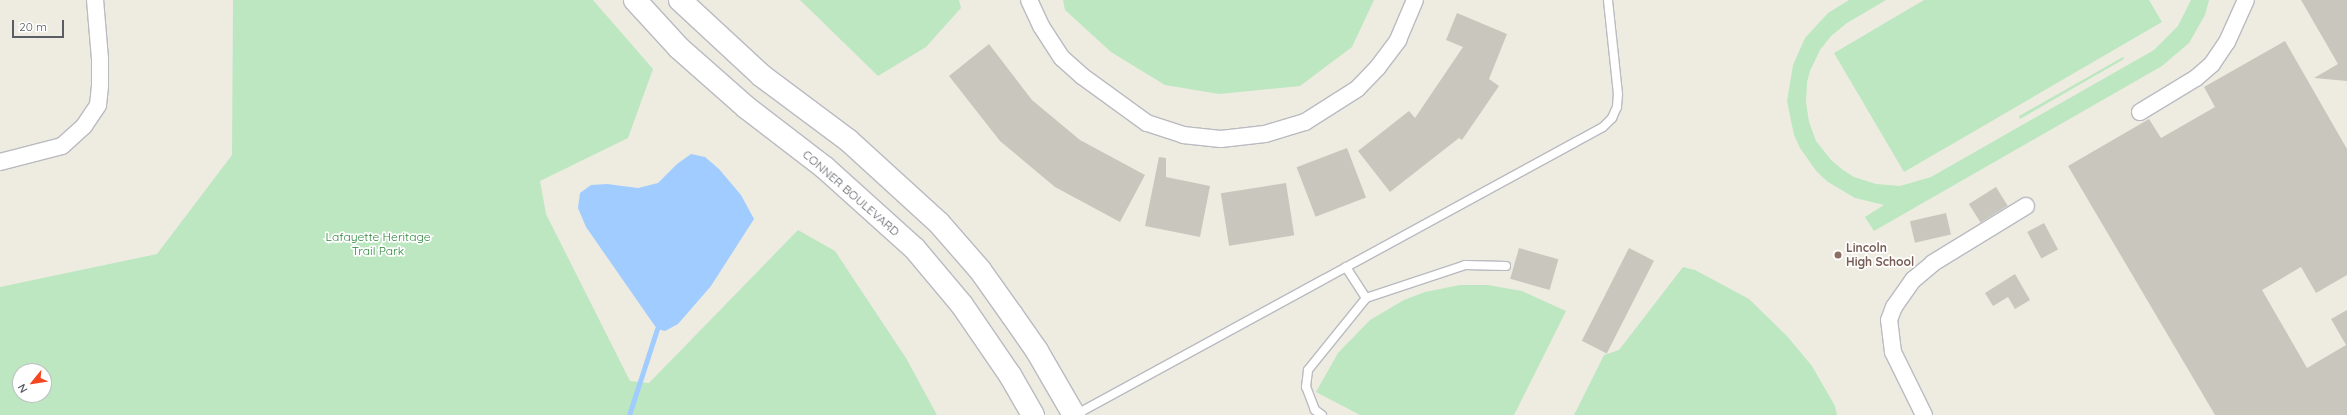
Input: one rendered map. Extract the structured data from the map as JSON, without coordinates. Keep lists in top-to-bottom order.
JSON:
{
  "streets": {
    "main road": ["CONNER BOULEVARD"]
  },
  "parks": ["Lafayette Heritage Trail Park"],
  "places": ["Lincoln High School"],
  "scale_bar": "20 m",
  "north": "bottom left"
}
